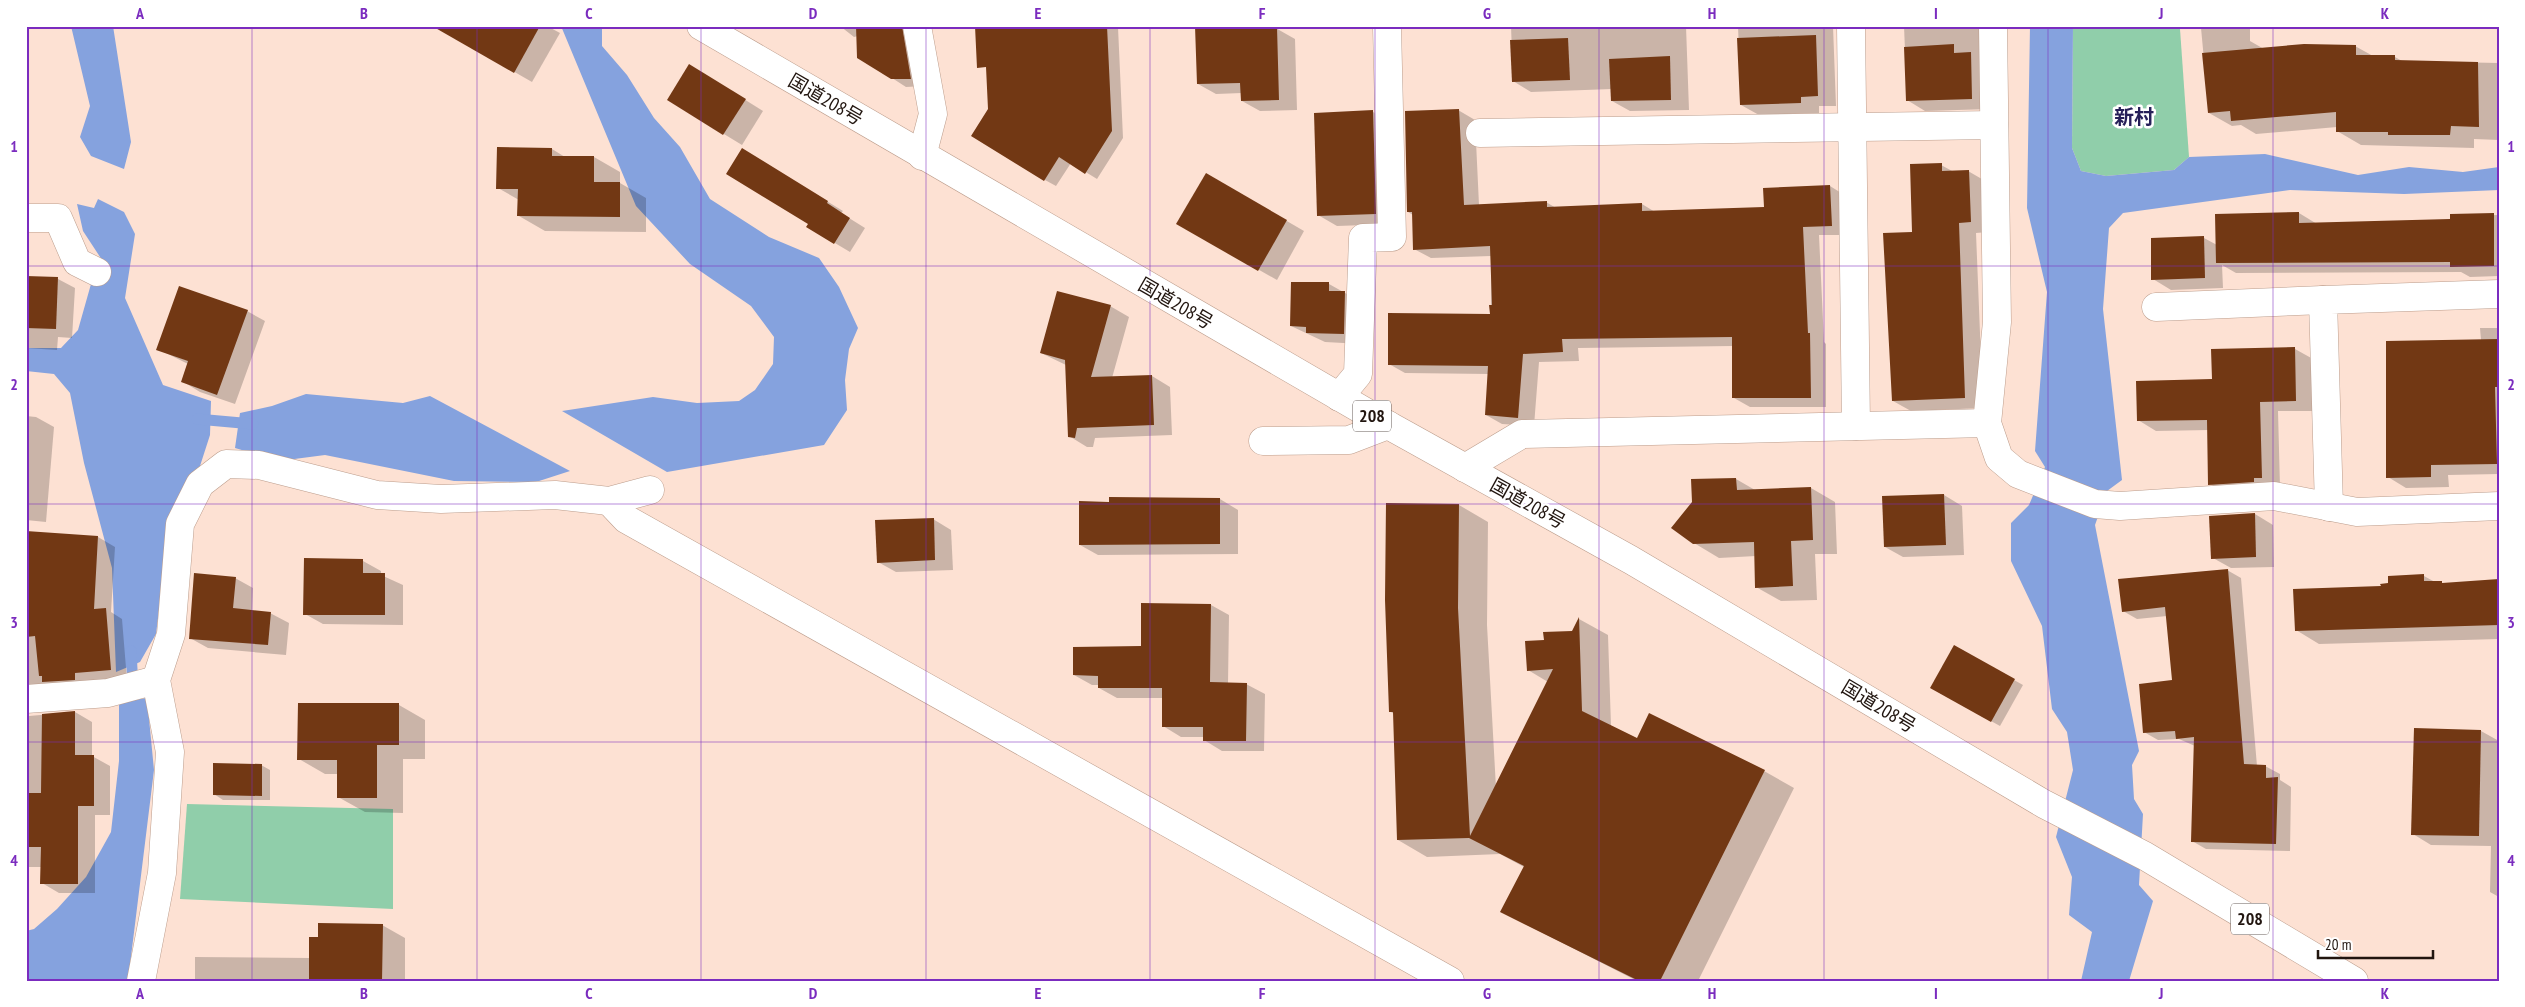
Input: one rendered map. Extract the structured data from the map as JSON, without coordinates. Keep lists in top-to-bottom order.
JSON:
{
  "streets": {
    "main road": ["国道208号", "208"]
  },
  "districts": ["新村"],
  "scale_bar": "20 m",
  "grid": {
    "columns": [
      "A",
      "B",
      "C",
      "D",
      "E",
      "F",
      "G",
      "H",
      "I",
      "J",
      "K"
    ],
    "rows": [
      "1",
      "2",
      "3",
      "4"
    ]
  }
}
